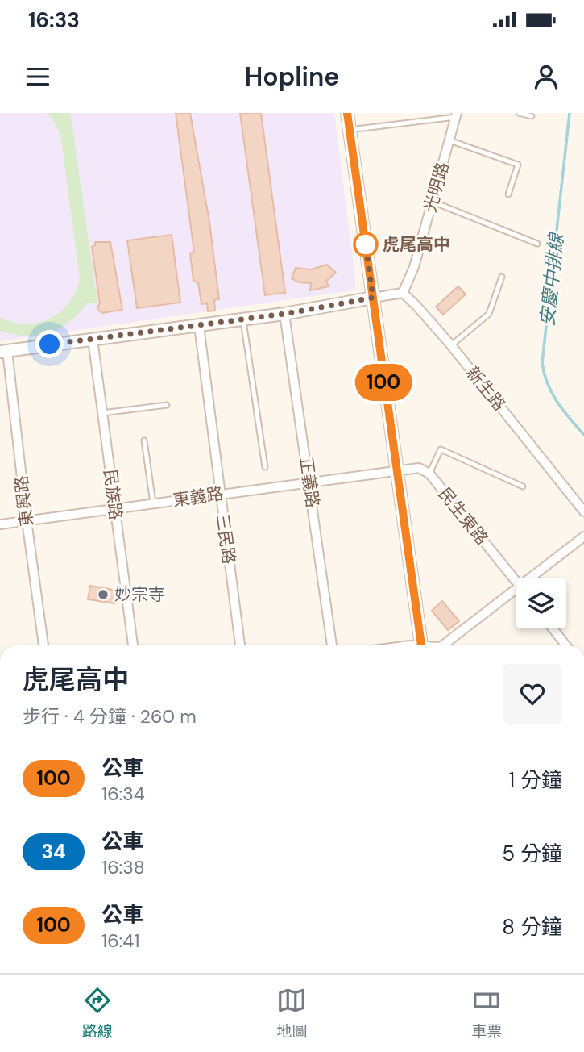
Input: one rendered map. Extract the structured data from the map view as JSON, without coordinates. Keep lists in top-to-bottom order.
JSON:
{
  "streets": {
    "street": [
      "光明路",
      "新生路",
      "正義路",
      "民族路",
      "東義路",
      "東興路",
      "民生東路",
      "三民路"
    ]
  },
  "crossings": [
    ["光明路", "新生路"],
    ["正義路", "東義路"],
    ["民族路", "東義路"],
    ["東義路", "東興路"],
    ["東義路", "民生東路"],
    ["東義路", "三民路"]
  ],
  "water": ["安慶中排線"],
  "places": ["虎尾高中", "妙宗寺"],
  "lines": ["bus line 100"],
  "page": {
    "status": "16:33",
    "header": "Hopline",
    "on_map": "100",
    "heading": ["虎尾高中", "步行 · 4 分鐘 · 260 m"],
    "list": [
      {
        "mark": "100",
        "name": "公車",
        "note": "16:34",
        "value": "1 分鐘"
      },
      {
        "mark": "34",
        "name": "公車",
        "note": "16:38",
        "value": "5 分鐘"
      },
      {
        "mark": "100",
        "name": "公車",
        "note": "16:41",
        "value": "8 分鐘"
      }
    ],
    "tabs": ["路線", "地圖", "車票"]
  }
}
